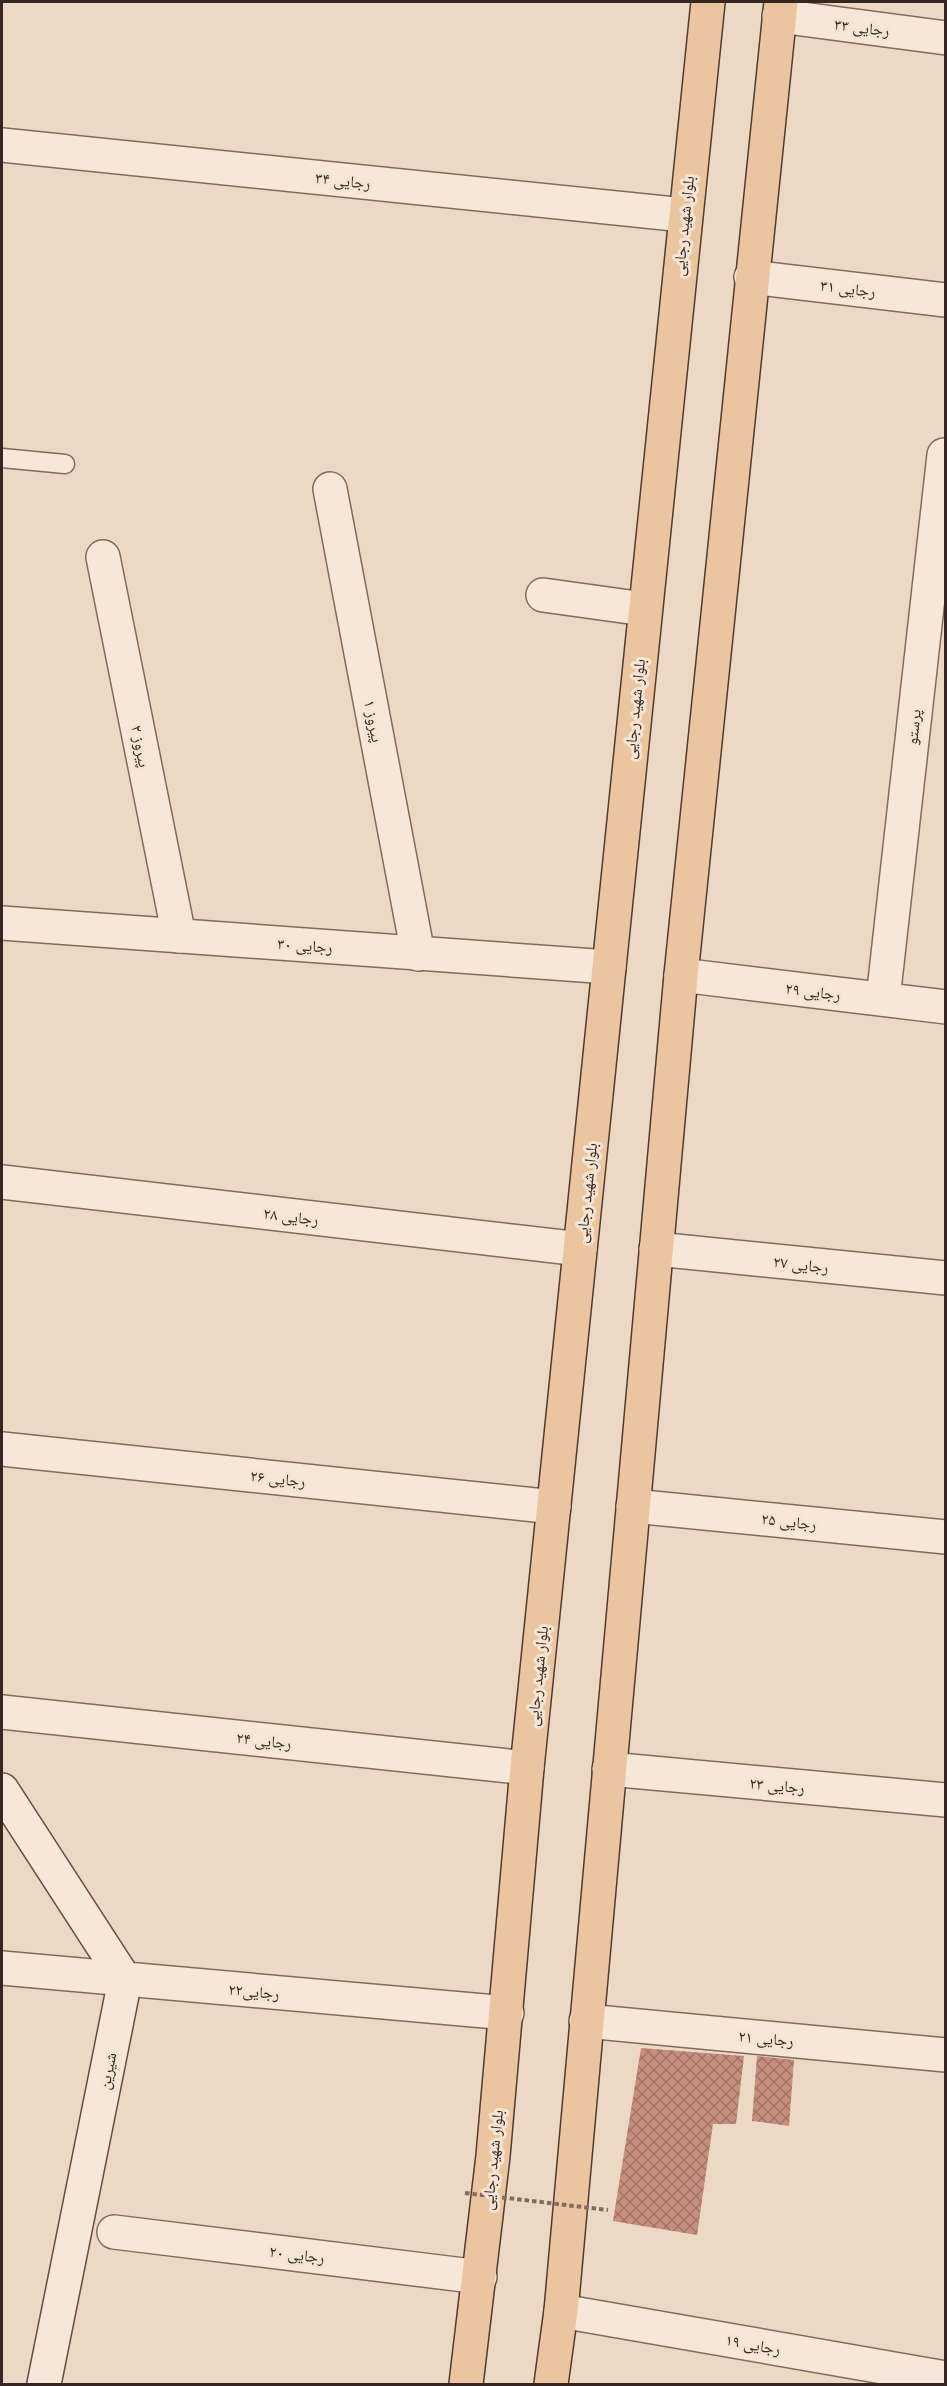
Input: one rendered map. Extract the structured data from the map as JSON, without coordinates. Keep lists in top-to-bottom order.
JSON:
{
  "streets": {
    "main road": ["بلوار شهید رجایی"],
    "street": [
      "رجایی ۳۳",
      "رجایی ۳۴",
      "رجایی ۳۱",
      "پیروز ۱",
      "پرستو",
      "پیروز ۲",
      "رجایی ۳۰",
      "رجایی ۲۹",
      "رجایی ۲۸",
      "رجایی ۲۷",
      "رجایی ۲۶",
      "رجایی ۲۵",
      "رجایی ۲۴",
      "رجایی ۲۳",
      "۲۲رجایی",
      "رجایی ۲۱",
      "شیرین",
      "رجایی ۲۰",
      "رجایی ۱۹"
    ]
  },
  "crossings": [
    ["رجایی ۳۴", "بلوار شهید رجایی"],
    ["بلوار شهید رجایی", "رجایی ۳۰"],
    ["بلوار شهید رجایی", "رجایی ۲۸"],
    ["بلوار شهید رجایی", "رجایی ۲۶"],
    ["بلوار شهید رجایی", "رجایی ۲۴"],
    ["بلوار شهید رجایی", "۲۲رجایی"],
    ["بلوار شهید رجایی", "رجایی ۲۰"],
    ["پیروز ۱", "رجایی ۳۰"],
    ["پرستو", "رجایی ۲۹"],
    ["پیروز ۲", "رجایی ۳۰"],
    ["۲۲رجایی", "شیرین"]
  ]
}
